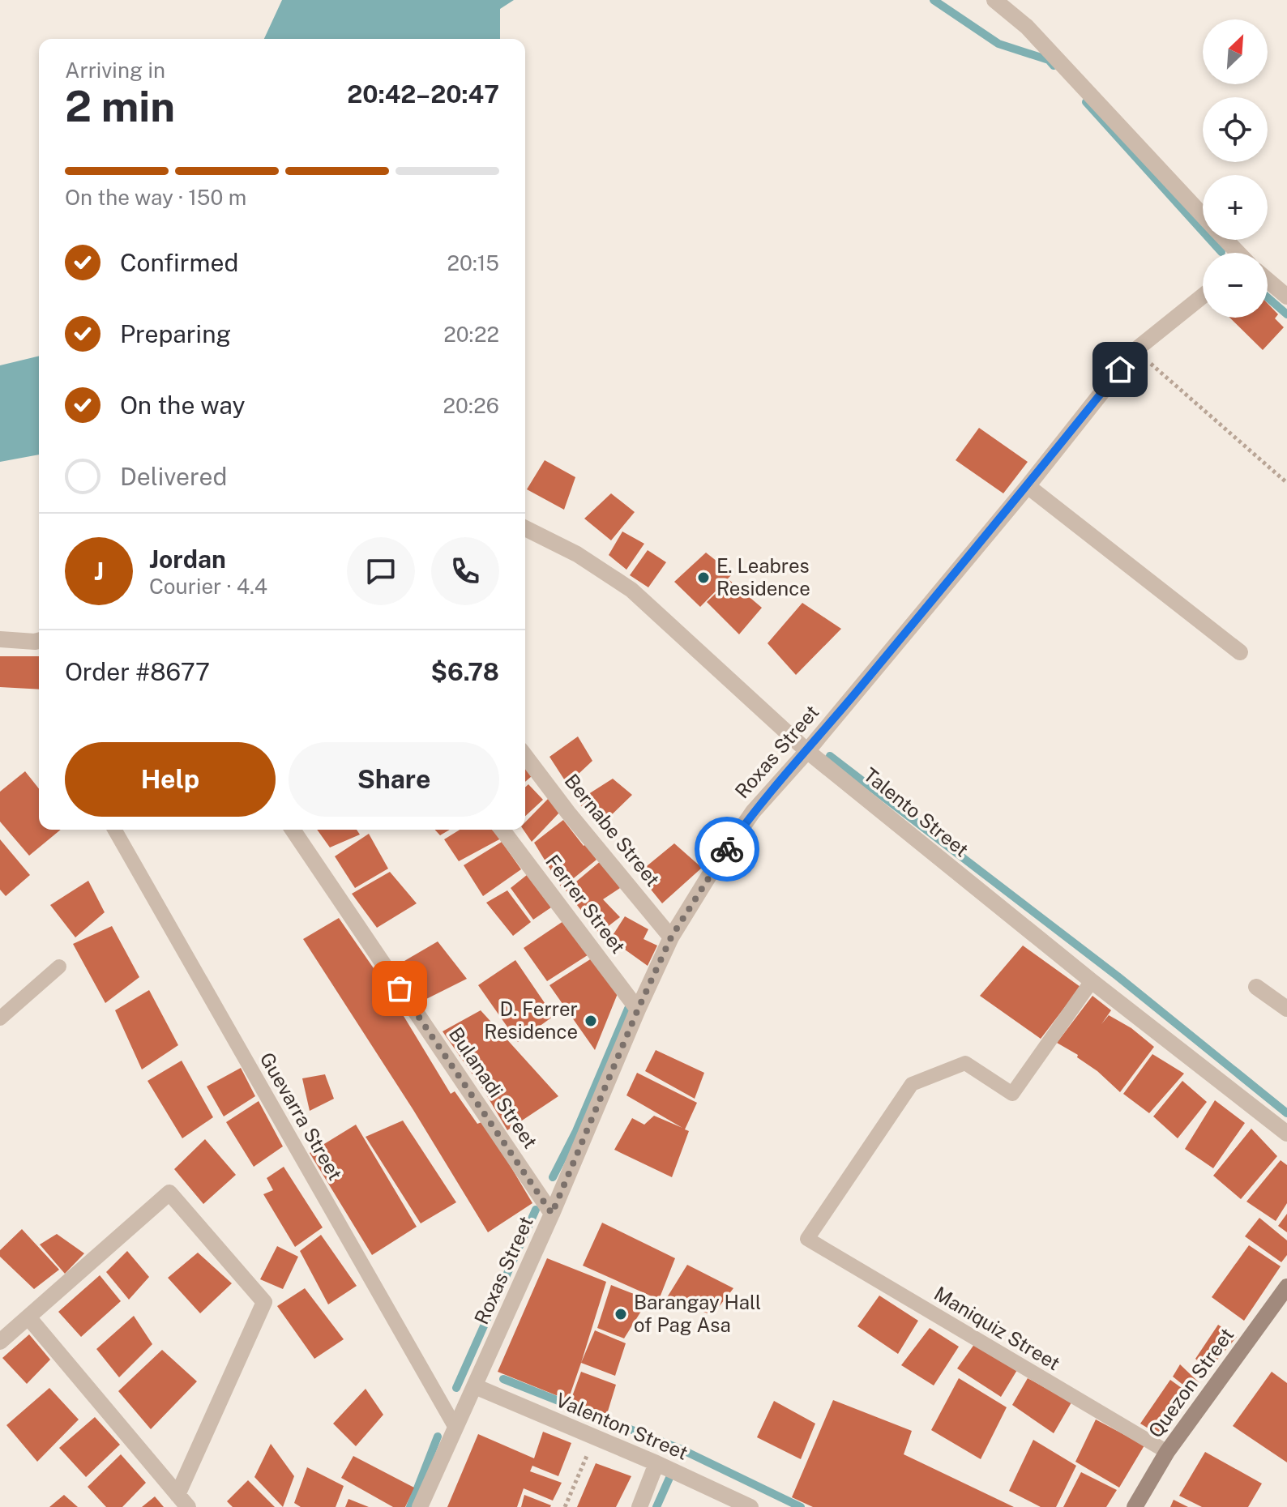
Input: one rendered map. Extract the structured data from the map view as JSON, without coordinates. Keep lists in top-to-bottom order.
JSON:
{
  "streets": {
    "street": [
      "Roxas Street",
      "Talento Street",
      "Bernabe Street",
      "Ferrer Street",
      "Bulanadi Street",
      "Quezon Street",
      "Valenton Street"
    ],
    "lane": ["Guevarra Street", "Maniquiz Street"]
  },
  "crossings": [
    ["Roxas Street", "Talento Street"],
    ["Roxas Street", "Bernabe Street"],
    ["Roxas Street", "Ferrer Street"],
    ["Roxas Street", "Bulanadi Street"],
    ["Roxas Street", "Guevarra Street"],
    ["Roxas Street", "Valenton Street"],
    ["Talento Street", "Maniquiz Street"],
    ["Maniquiz Street", "Quezon Street"]
  ],
  "places": ["E. Leabres Residence", "D. Ferrer Residence", "Barangay Hall of Pag Asa"],
  "north": "top right",
  "page": {
    "map_buttons": ["+", "−"],
    "heading": ["2 min", "Arriving in", "20:42–20:47"],
    "panel": [
      "Jordan",
      "Courier · 4.4",
      "Order #8677",
      "$6.78"
    ],
    "bar": "On the way · 150 m",
    "list": [
      ["Confirmed", "20:15"],
      ["Preparing", "20:22"],
      ["On the way", "20:26"],
      "Delivered"
    ],
    "round": "J",
    "buttons": ["Help", "Share"]
  }
}
